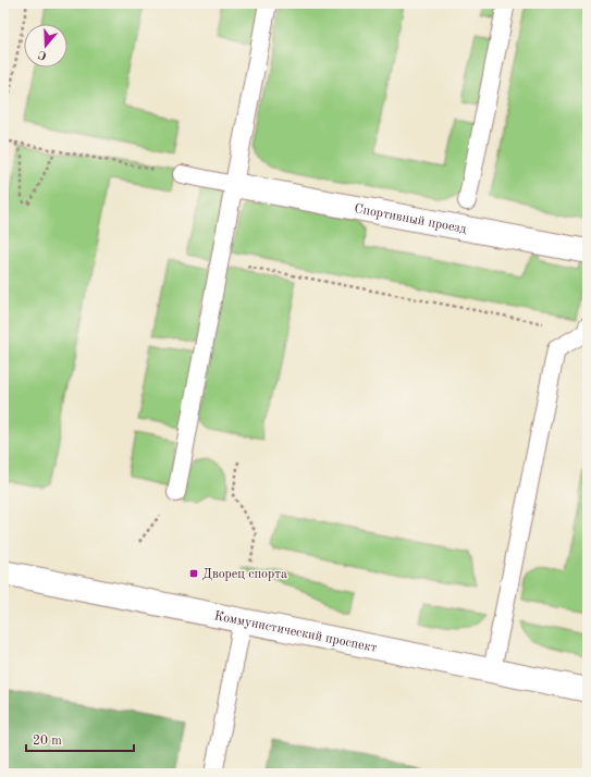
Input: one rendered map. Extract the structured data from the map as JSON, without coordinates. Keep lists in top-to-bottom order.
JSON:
{
  "streets": {
    "main road": ["Спортивный проезд", "Коммунистический проспект"]
  },
  "places": {
    "transit": ["Дворец спорта"]
  },
  "scale_bar": "20 m",
  "north": "bottom"
}
